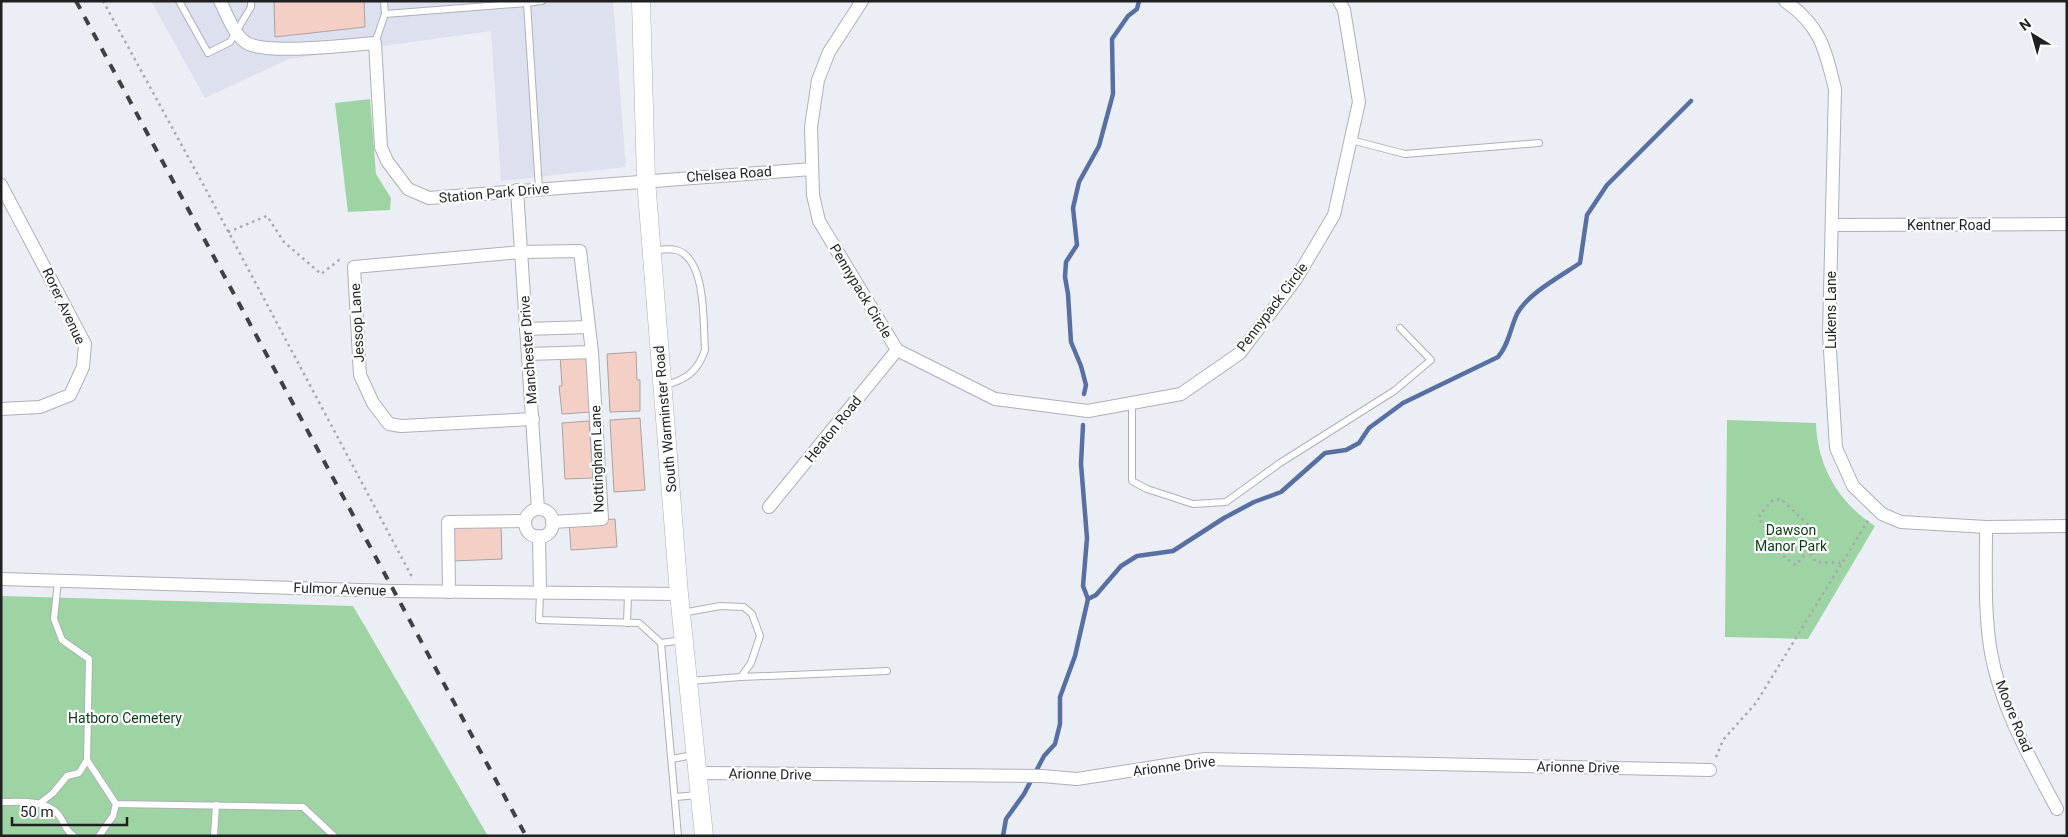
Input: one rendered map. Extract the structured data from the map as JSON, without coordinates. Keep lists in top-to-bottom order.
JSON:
{
  "streets": {
    "street": [
      "Chelsea Road",
      "Station Park Drive",
      "Kentner Road",
      "Pennypack Circle",
      "Rorer Avenue",
      "Lukens Lane",
      "Jessop Lane",
      "Manchester Drive",
      "South Warminster Road",
      "Heaton Road",
      "Nottingham Lane",
      "Fulmor Avenue",
      "Moore Road",
      "Arionne Drive"
    ]
  },
  "crossings": [
    ["Chelsea Road", "Station Park Drive"],
    ["Chelsea Road", "Pennypack Circle"],
    ["Chelsea Road", "South Warminster Road"],
    ["Station Park Drive", "Manchester Drive"],
    ["Station Park Drive", "South Warminster Road"],
    ["Kentner Road", "Lukens Lane"],
    ["Pennypack Circle", "Heaton Road"],
    ["Lukens Lane", "Moore Road"],
    ["Jessop Lane", "Manchester Drive"],
    ["Manchester Drive", "Nottingham Lane"],
    ["South Warminster Road", "Fulmor Avenue"],
    ["South Warminster Road", "Arionne Drive"]
  ],
  "parks": ["Dawson Manor Park", "Hatboro Cemetery"],
  "scale_bar": "50 m",
  "north": "top left"
}
